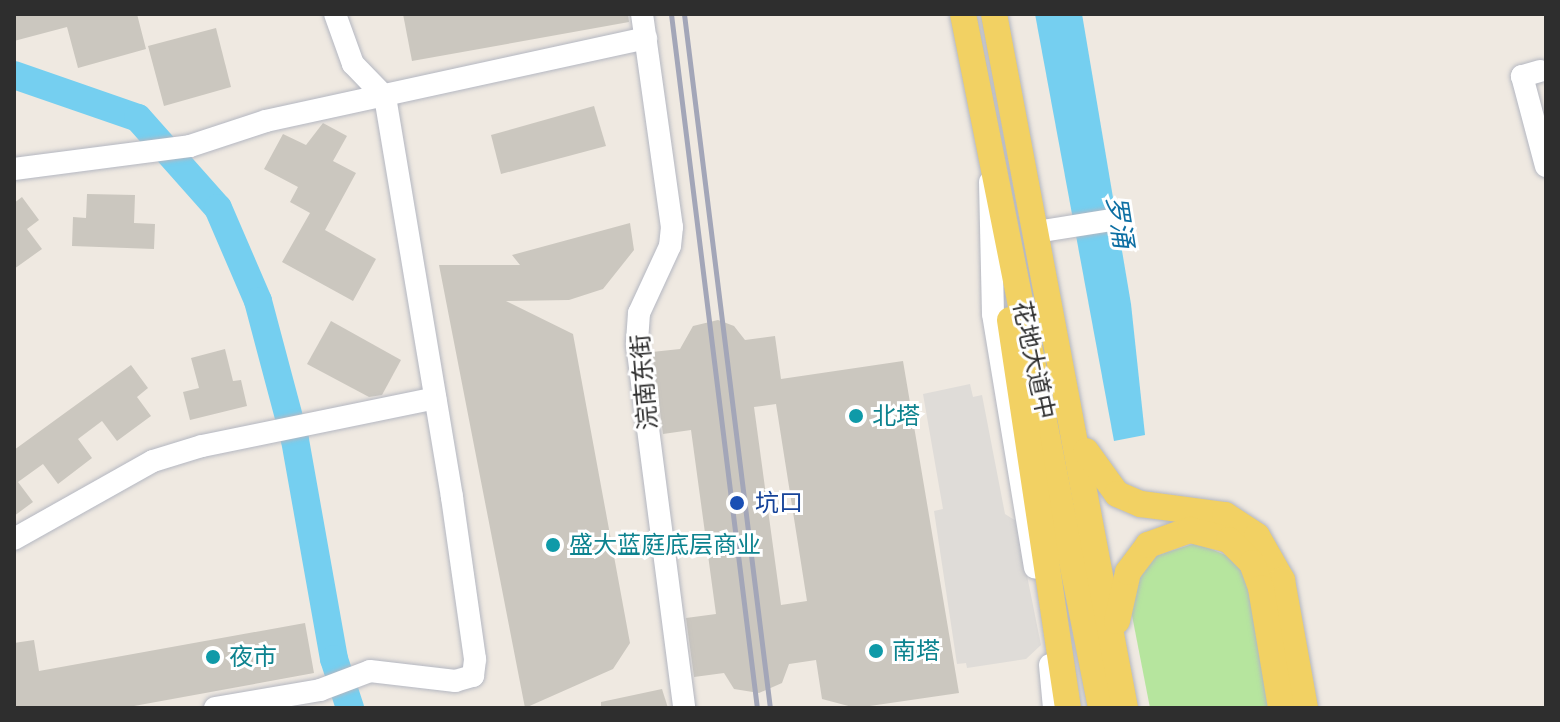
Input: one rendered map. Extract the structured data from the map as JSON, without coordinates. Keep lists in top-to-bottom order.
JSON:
{
  "streets": {
    "main road": ["花地大道中"],
    "street": ["浣南东街"]
  },
  "water": ["罗涌"],
  "places": [
    "北塔",
    "坑口",
    "盛大蓝庭底层商业",
    "南塔",
    "夜市"
  ]
}
